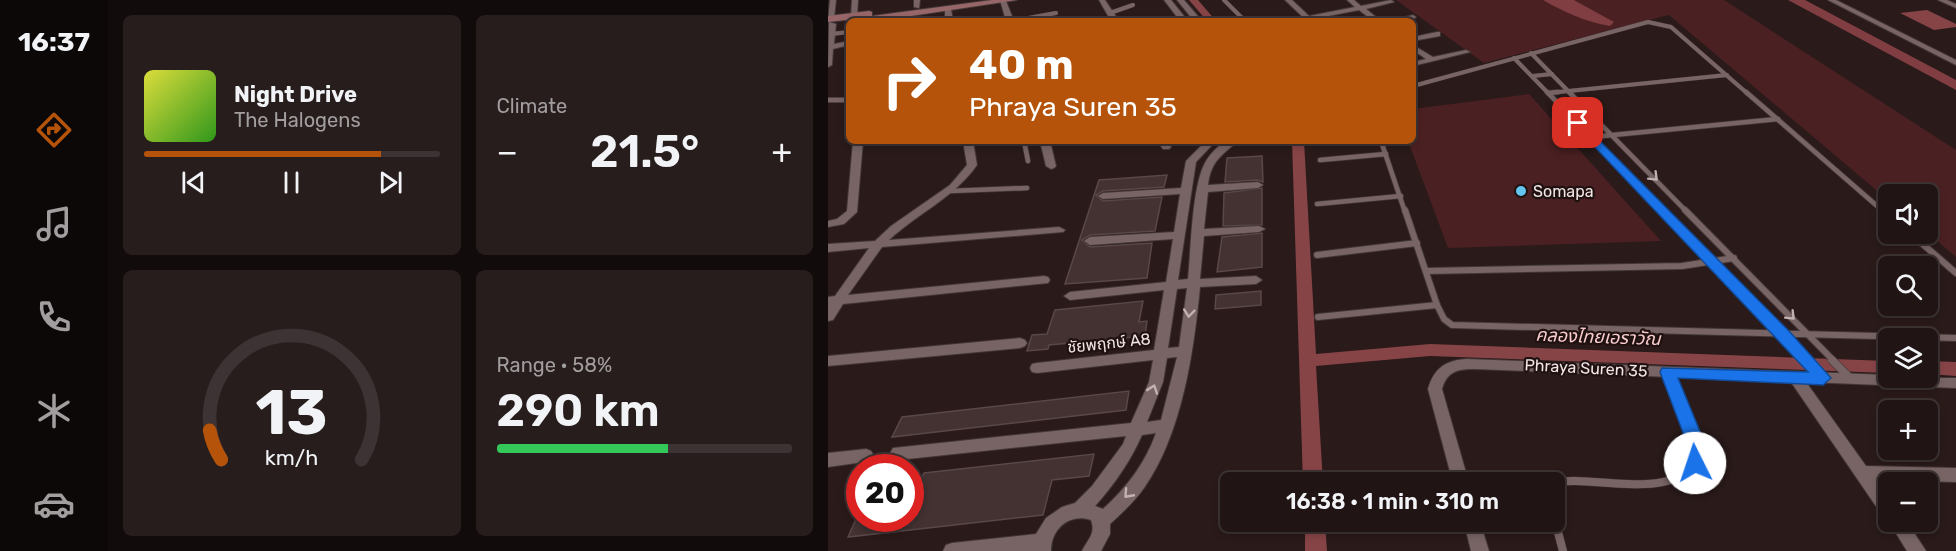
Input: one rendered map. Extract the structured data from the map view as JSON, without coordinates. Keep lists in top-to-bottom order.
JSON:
{
  "streets": {
    "street": ["ชัยพฤกษ์ A8", "Phraya Suren 35"]
  },
  "water": ["คลองไทยเอราวัณ"],
  "places": ["Somapa"],
  "page": {
    "tabs": "16:37",
    "tile": [
      "Climate",
      ["Range · 58%", "290 km"]
    ],
    "turn": ["40 m", "Phraya Suren 35"],
    "song": ["Night Drive", "The Halogens"],
    "heat": ["−", "21.5°", "+"],
    "map_buttons": ["+", "−"],
    "limit": "20",
    "trip": "16:38 · 1 min · 310 m",
    "gauge": ["13", "km/h"]
  }
}
